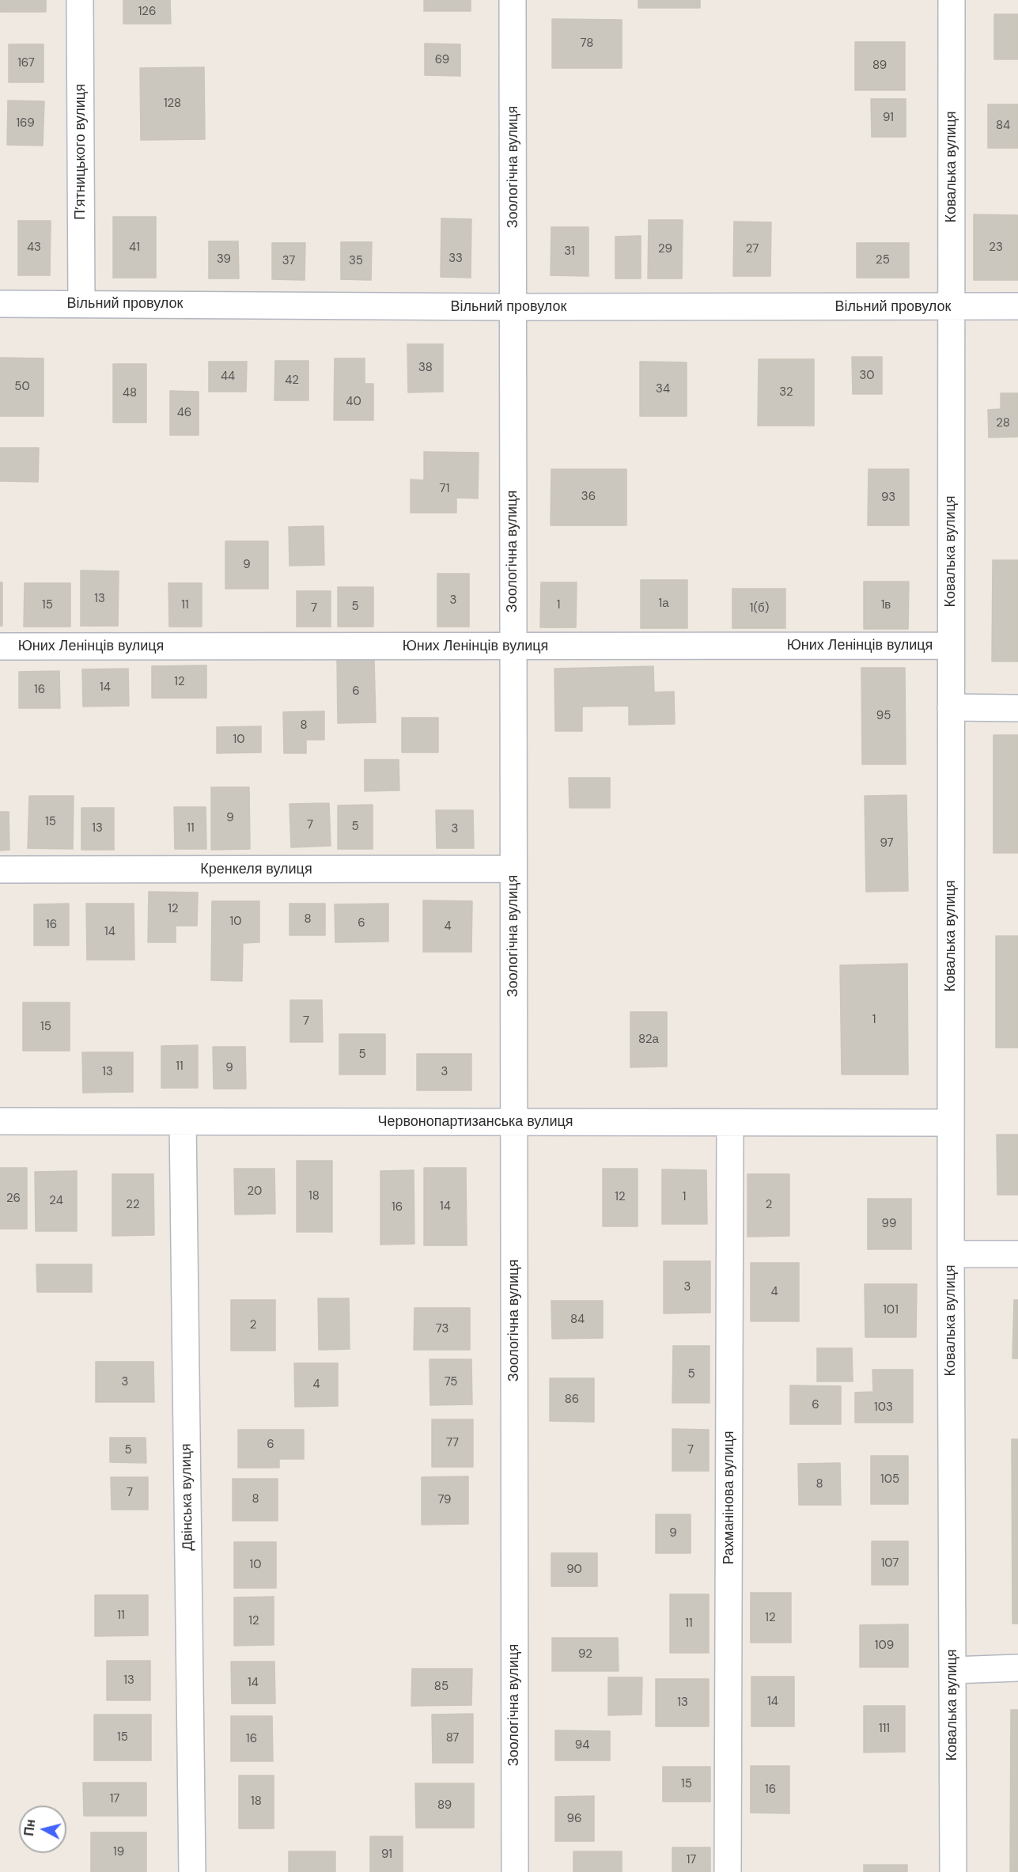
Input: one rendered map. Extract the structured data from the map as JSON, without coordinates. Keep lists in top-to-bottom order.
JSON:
{
  "streets": {
    "street": [
      "П’ятницького вулиця",
      "Зоологічна вулиця",
      "Ковалька вулиця",
      "Вільний провулок",
      "Юних Ленінців вулиця",
      "Кренкеля вулиця",
      "Червонопартизанська вулиця",
      "Двінська вулиця",
      "Рахманінова вулиця"
    ]
  },
  "crossings": [
    ["П’ятницького вулиця", "Вільний провулок"],
    ["Зоологічна вулиця", "Вільний провулок"],
    ["Зоологічна вулиця", "Юних Ленінців вулиця"],
    ["Зоологічна вулиця", "Кренкеля вулиця"],
    ["Зоологічна вулиця", "Червонопартизанська вулиця"],
    ["Ковалька вулиця", "Вільний провулок"],
    ["Ковалька вулиця", "Юних Ленінців вулиця"],
    ["Ковалька вулиця", "Червонопартизанська вулиця"],
    ["Червонопартизанська вулиця", "Двінська вулиця"],
    ["Червонопартизанська вулиця", "Рахманінова вулиця"]
  ],
  "house_numbers": [
    "126",
    "78",
    "69",
    "167",
    "89",
    "128",
    "91",
    "169",
    "84",
    "43",
    "41",
    "23",
    "29",
    "27",
    "31",
    "33",
    "39",
    "25",
    "37",
    "35",
    "38",
    "30",
    "44",
    "42",
    "50",
    "34",
    "32",
    "48",
    "40",
    "46",
    "28",
    "71",
    "36",
    "93",
    "9",
    "13",
    "3",
    "1а",
    "15",
    "11",
    "1",
    "1в",
    "5",
    "7",
    "1(б)",
    "12",
    "14",
    "16",
    "6",
    "95",
    "8",
    "10",
    "9",
    "15",
    "7",
    "5",
    "13",
    "11",
    "3",
    "97",
    "12",
    "8",
    "10",
    "6",
    "16",
    "4",
    "14",
    "1",
    "7",
    "15",
    "82а",
    "5",
    "11",
    "9",
    "13",
    "3",
    "20",
    "18",
    "12",
    "1",
    "26",
    "24",
    "22",
    "2",
    "14",
    "16",
    "99",
    "3",
    "4",
    "101",
    "84",
    "2",
    "73",
    "5",
    "3",
    "75",
    "4",
    "86",
    "6",
    "103",
    "77",
    "6",
    "5",
    "7",
    "105",
    "8",
    "7",
    "8",
    "79",
    "9",
    "107",
    "10",
    "90",
    "11",
    "12",
    "12",
    "11",
    "109",
    "92",
    "13",
    "14",
    "85",
    "14",
    "13",
    "111",
    "15",
    "87",
    "16",
    "94",
    "15",
    "16",
    "17",
    "18",
    "89",
    "96",
    "19",
    "91",
    "17"
  ],
  "north": "left"
}
